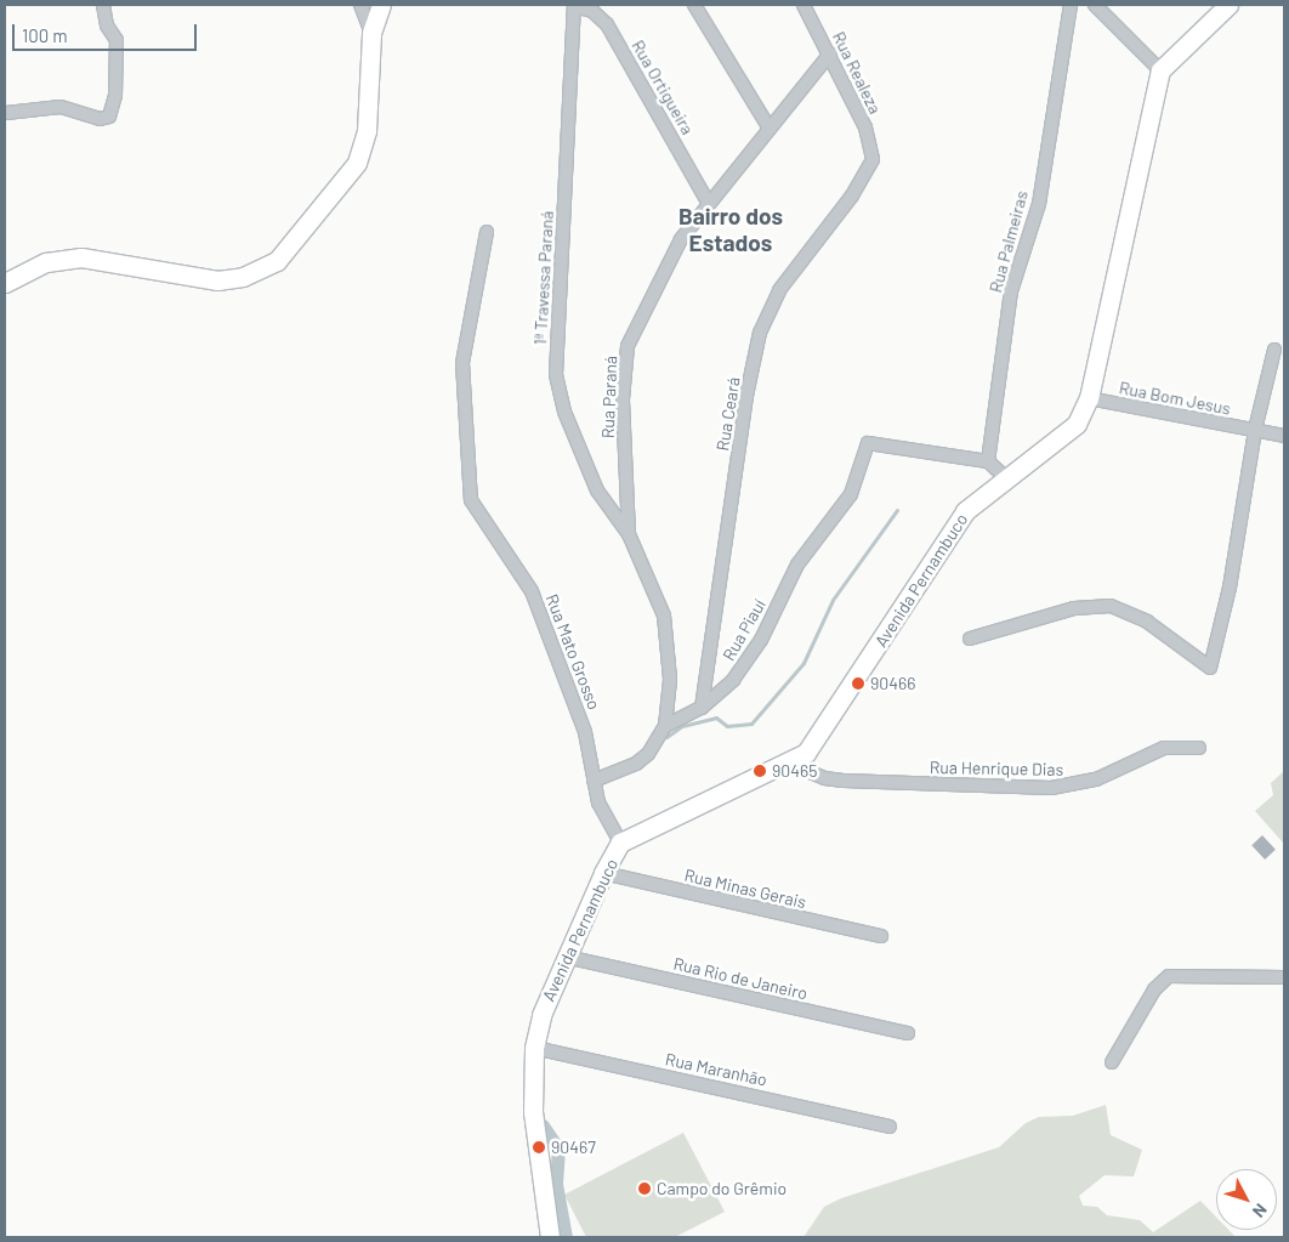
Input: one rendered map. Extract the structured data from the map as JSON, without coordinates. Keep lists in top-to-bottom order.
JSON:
{
  "streets": {
    "street": [
      "Rua Realeza",
      "Rua Ortigueira",
      "Rua Palmeiras",
      "1ª Travessa Paraná",
      "Rua Paraná",
      "Rua Bom Jesus",
      "Rua Ceará",
      "Avenida Pernambuco",
      "Rua Piauí",
      "Rua Mato Grosso",
      "Rua Henrique Dias",
      "Rua Minas Gerais",
      "Rua Rio de Janeiro",
      "Rua Maranhão"
    ]
  },
  "crossings": [
    ["Rua Realeza", "Rua Paraná"],
    ["Rua Realeza", "Rua Ceará"],
    ["Rua Ortigueira", "1ª Travessa Paraná"],
    ["Rua Ortigueira", "Rua Paraná"],
    ["Rua Palmeiras", "Rua Piauí"],
    ["1ª Travessa Paraná", "Rua Paraná"],
    ["Rua Paraná", "Rua Piauí"],
    ["Rua Bom Jesus", "Avenida Pernambuco"],
    ["Rua Ceará", "Rua Piauí"],
    ["Avenida Pernambuco", "Rua Mato Grosso"],
    ["Avenida Pernambuco", "Rua Henrique Dias"],
    ["Avenida Pernambuco", "Rua Minas Gerais"],
    ["Avenida Pernambuco", "Rua Rio de Janeiro"],
    ["Avenida Pernambuco", "Rua Maranhão"],
    ["Rua Piauí", "Rua Mato Grosso"]
  ],
  "districts": ["Bairro dos Estados"],
  "places": [
    "90466",
    "90465",
    "90467",
    "Campo do Grêmio"
  ],
  "scale_bar": "100 m",
  "north": "bottom right"
}
